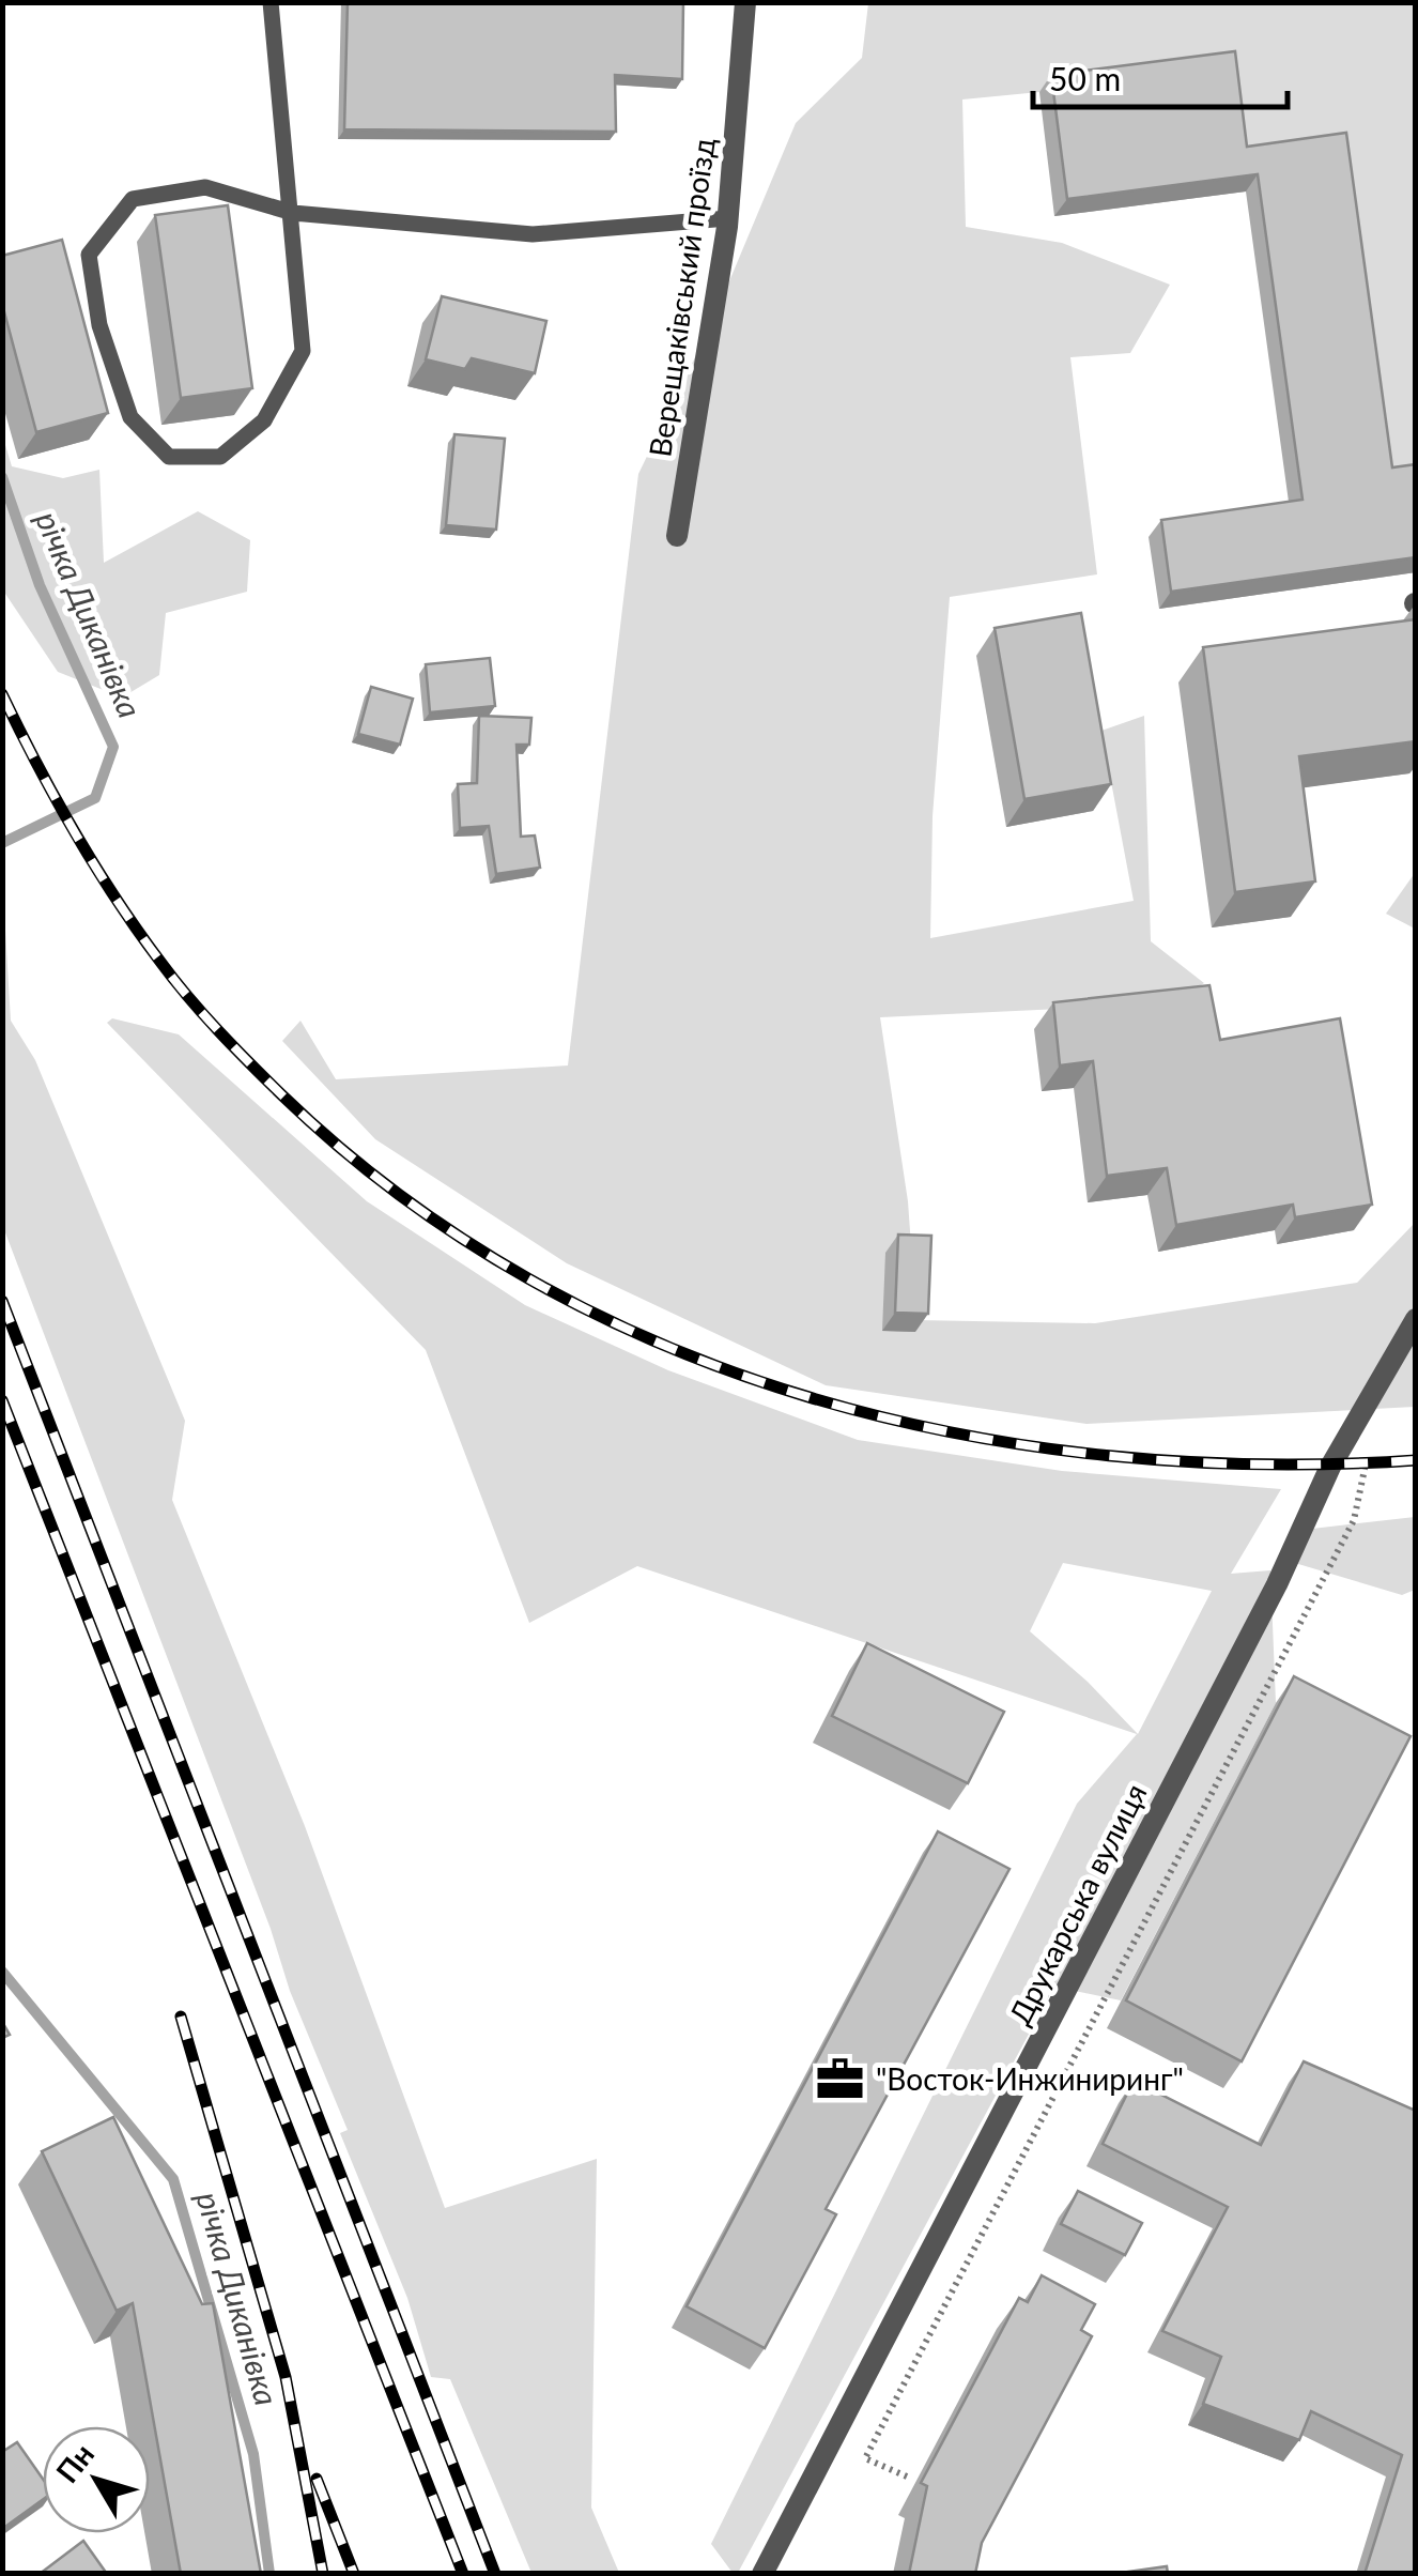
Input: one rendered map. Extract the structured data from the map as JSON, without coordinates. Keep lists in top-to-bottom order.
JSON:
{
  "streets": {
    "street": ["Верещаківський проїзд", "Друкарська вулиця"]
  },
  "water": ["річка Диканівка"],
  "places": {
    "office": ["\"Восток-Инжиниринг\""]
  },
  "scale_bar": "50 m",
  "north": "top left"
}
